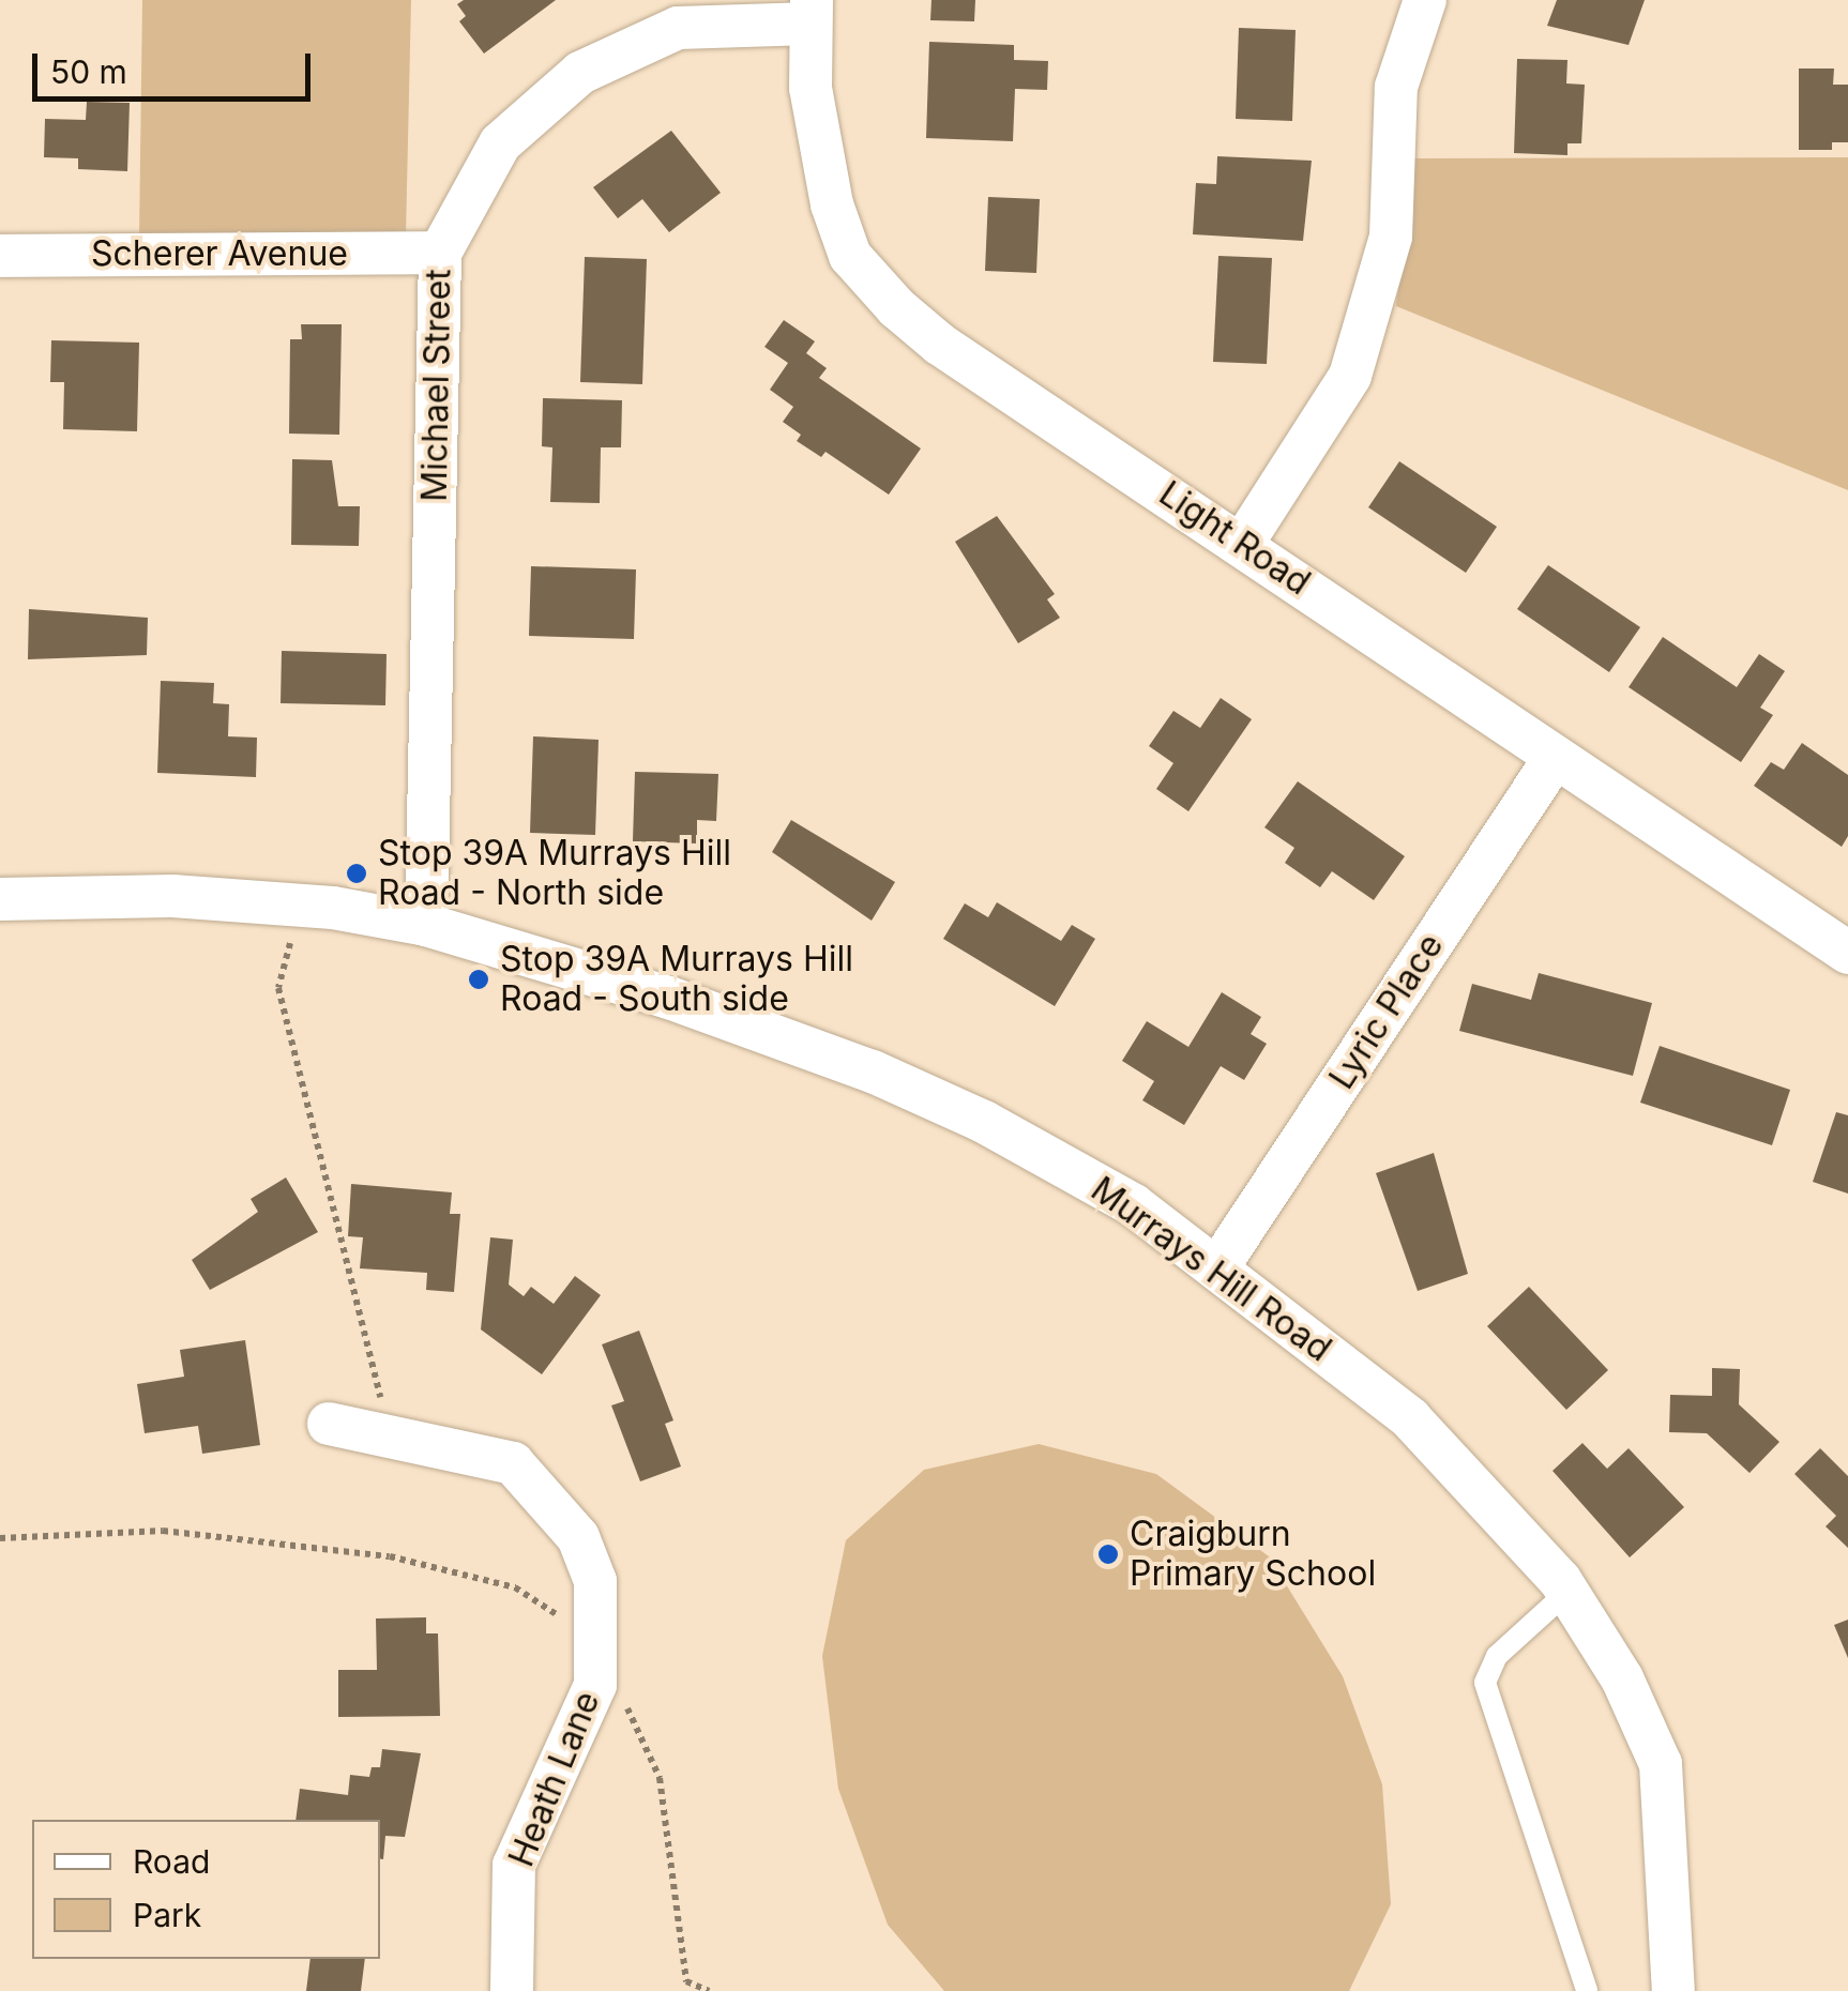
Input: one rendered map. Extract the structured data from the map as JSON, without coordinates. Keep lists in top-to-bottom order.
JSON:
{
  "streets": {
    "street": [
      "Scherer Avenue",
      "Michael Street",
      "Light Road",
      "Lyric Place",
      "Murrays Hill Road",
      "Heath Lane"
    ]
  },
  "crossings": [
    ["Scherer Avenue", "Michael Street"],
    ["Michael Street", "Light Road"],
    ["Michael Street", "Murrays Hill Road"],
    ["Light Road", "Lyric Place"],
    ["Lyric Place", "Murrays Hill Road"]
  ],
  "places": ["Stop 39A Murrays Hill Road - North side", "Stop 39A Murrays Hill Road - South side", "Craigburn Primary School"],
  "legend": ["Road", "Park"],
  "scale_bar": "50 m"
}
